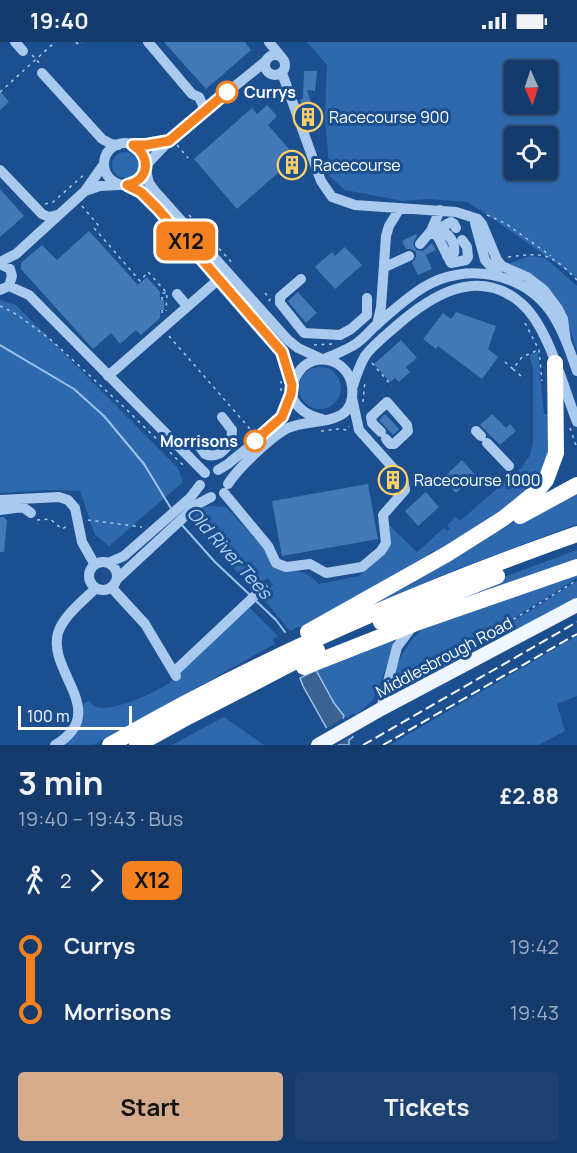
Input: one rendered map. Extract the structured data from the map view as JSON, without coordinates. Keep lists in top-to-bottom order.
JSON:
{
  "streets": {
    "main road": ["Middlesbrough Road"]
  },
  "water": ["Old River Tees"],
  "places": {
    "other": ["Currys", "Morrisons"],
    "building": ["Racecourse 900", "Racecourse", "Racecourse 1000"]
  },
  "lines": ["bus line X12"],
  "scale_bar": "100 m",
  "north": "bottom",
  "page": {
    "status": "19:40",
    "on_map": "X12",
    "scale": "100 m",
    "heading": ["3 min", "19:40 – 19:43 · Bus", "£2.88"],
    "legs": ["2", "X12"],
    "list": [
      {
        "name": "Currys",
        "value": "19:42"
      },
      {
        "name": "Morrisons",
        "value": "19:43"
      }
    ],
    "buttons": ["Start", "Tickets"]
  }
}
